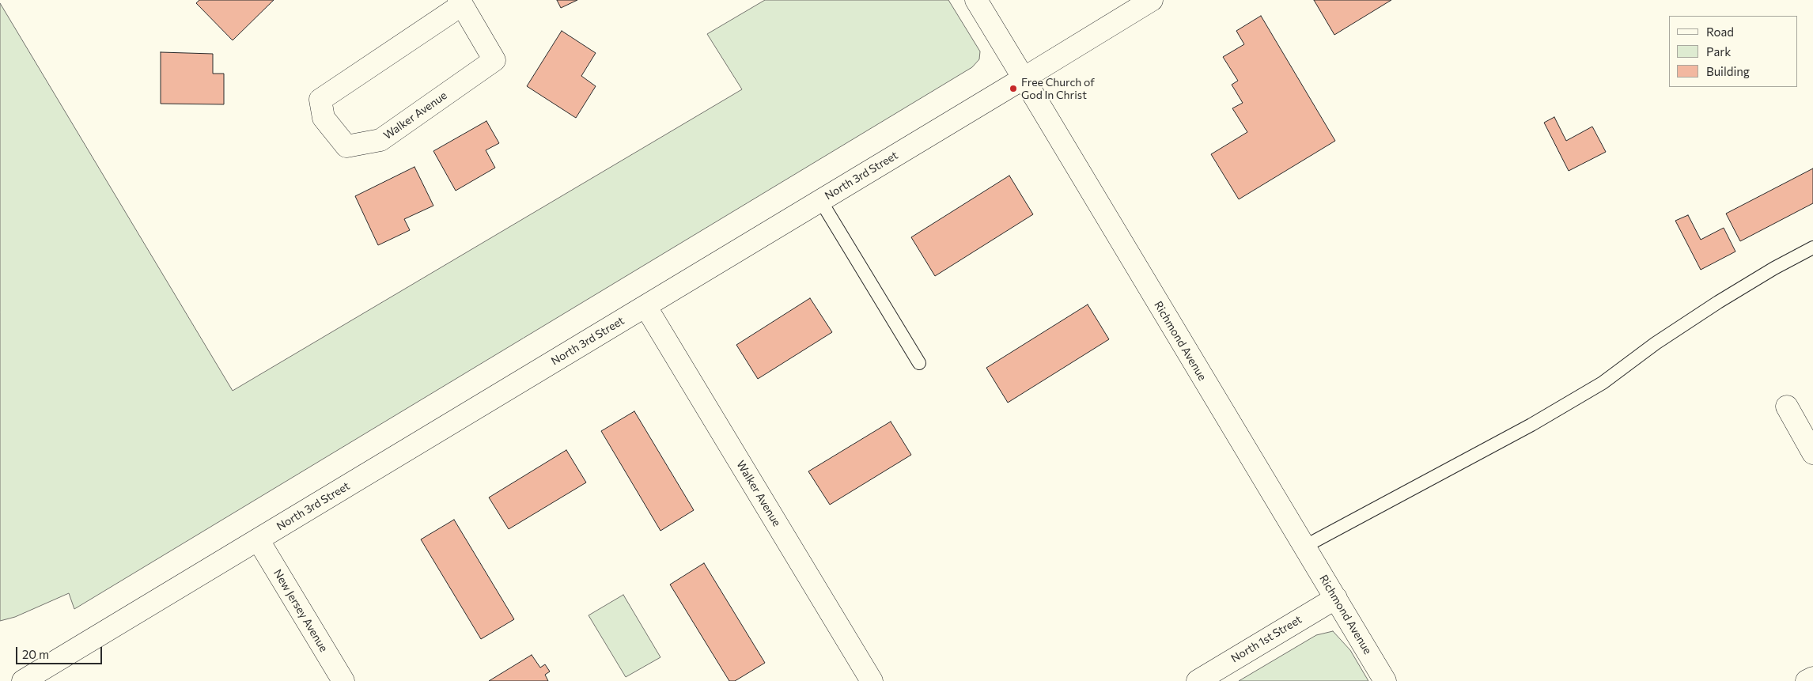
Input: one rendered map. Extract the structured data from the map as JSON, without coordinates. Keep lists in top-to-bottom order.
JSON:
{
  "streets": {
    "street": [
      "Walker Avenue",
      "North 3rd Street",
      "Richmond Avenue",
      "New Jersey Avenue",
      "North 1st Street"
    ]
  },
  "crossings": [
    ["Walker Avenue", "North 3rd Street"],
    ["North 3rd Street", "Richmond Avenue"],
    ["North 3rd Street", "New Jersey Avenue"],
    ["Richmond Avenue", "North 1st Street"]
  ],
  "places": ["Free Church of God In Christ"],
  "legend": ["Road", "Park", "Building"],
  "scale_bar": "20 m"
}
